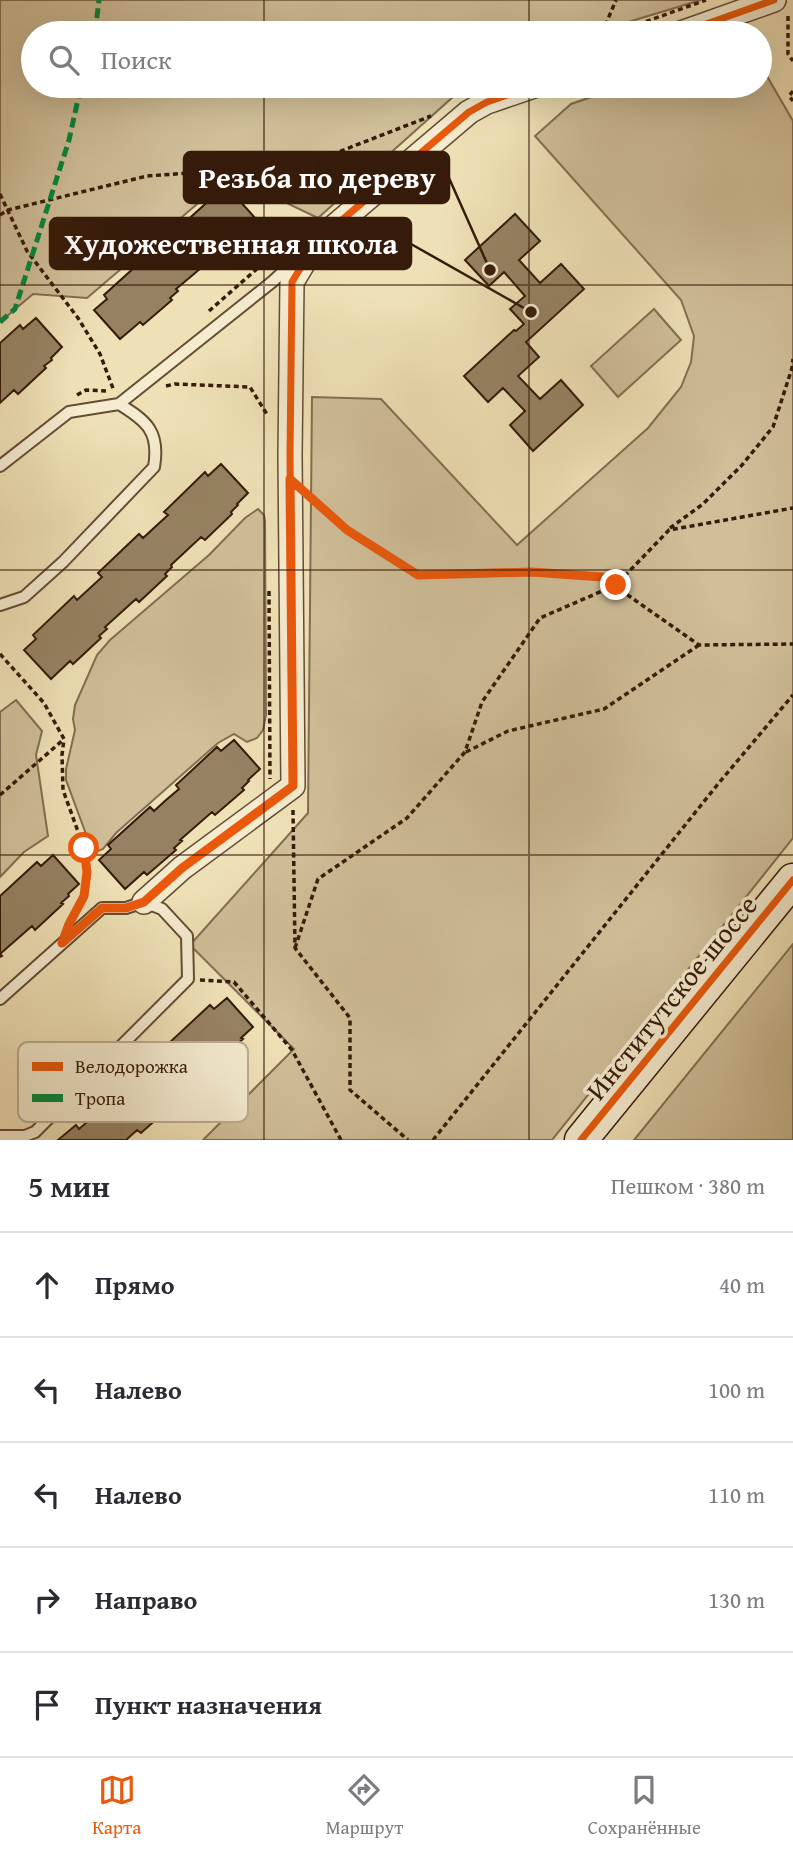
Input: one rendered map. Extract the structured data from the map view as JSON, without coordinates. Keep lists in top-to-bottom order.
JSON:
{
  "streets": {
    "street": ["Институтское шоссе"]
  },
  "places": ["Резьба по дереву", "Художественная школа"],
  "legend": ["Велодорожка", "Тропа"],
  "page": {
    "search": "Поиск",
    "heading": ["5 мин", "Пешком · 380 m"],
    "list": [
      ["Прямо", "40 m"],
      ["Налево", "100 m"],
      ["Налево", "110 m"],
      ["Направо", "130 m"],
      "Пункт назначения"
    ],
    "nav": ["Карта", "Маршрут", "Сохранённые"]
  }
}
